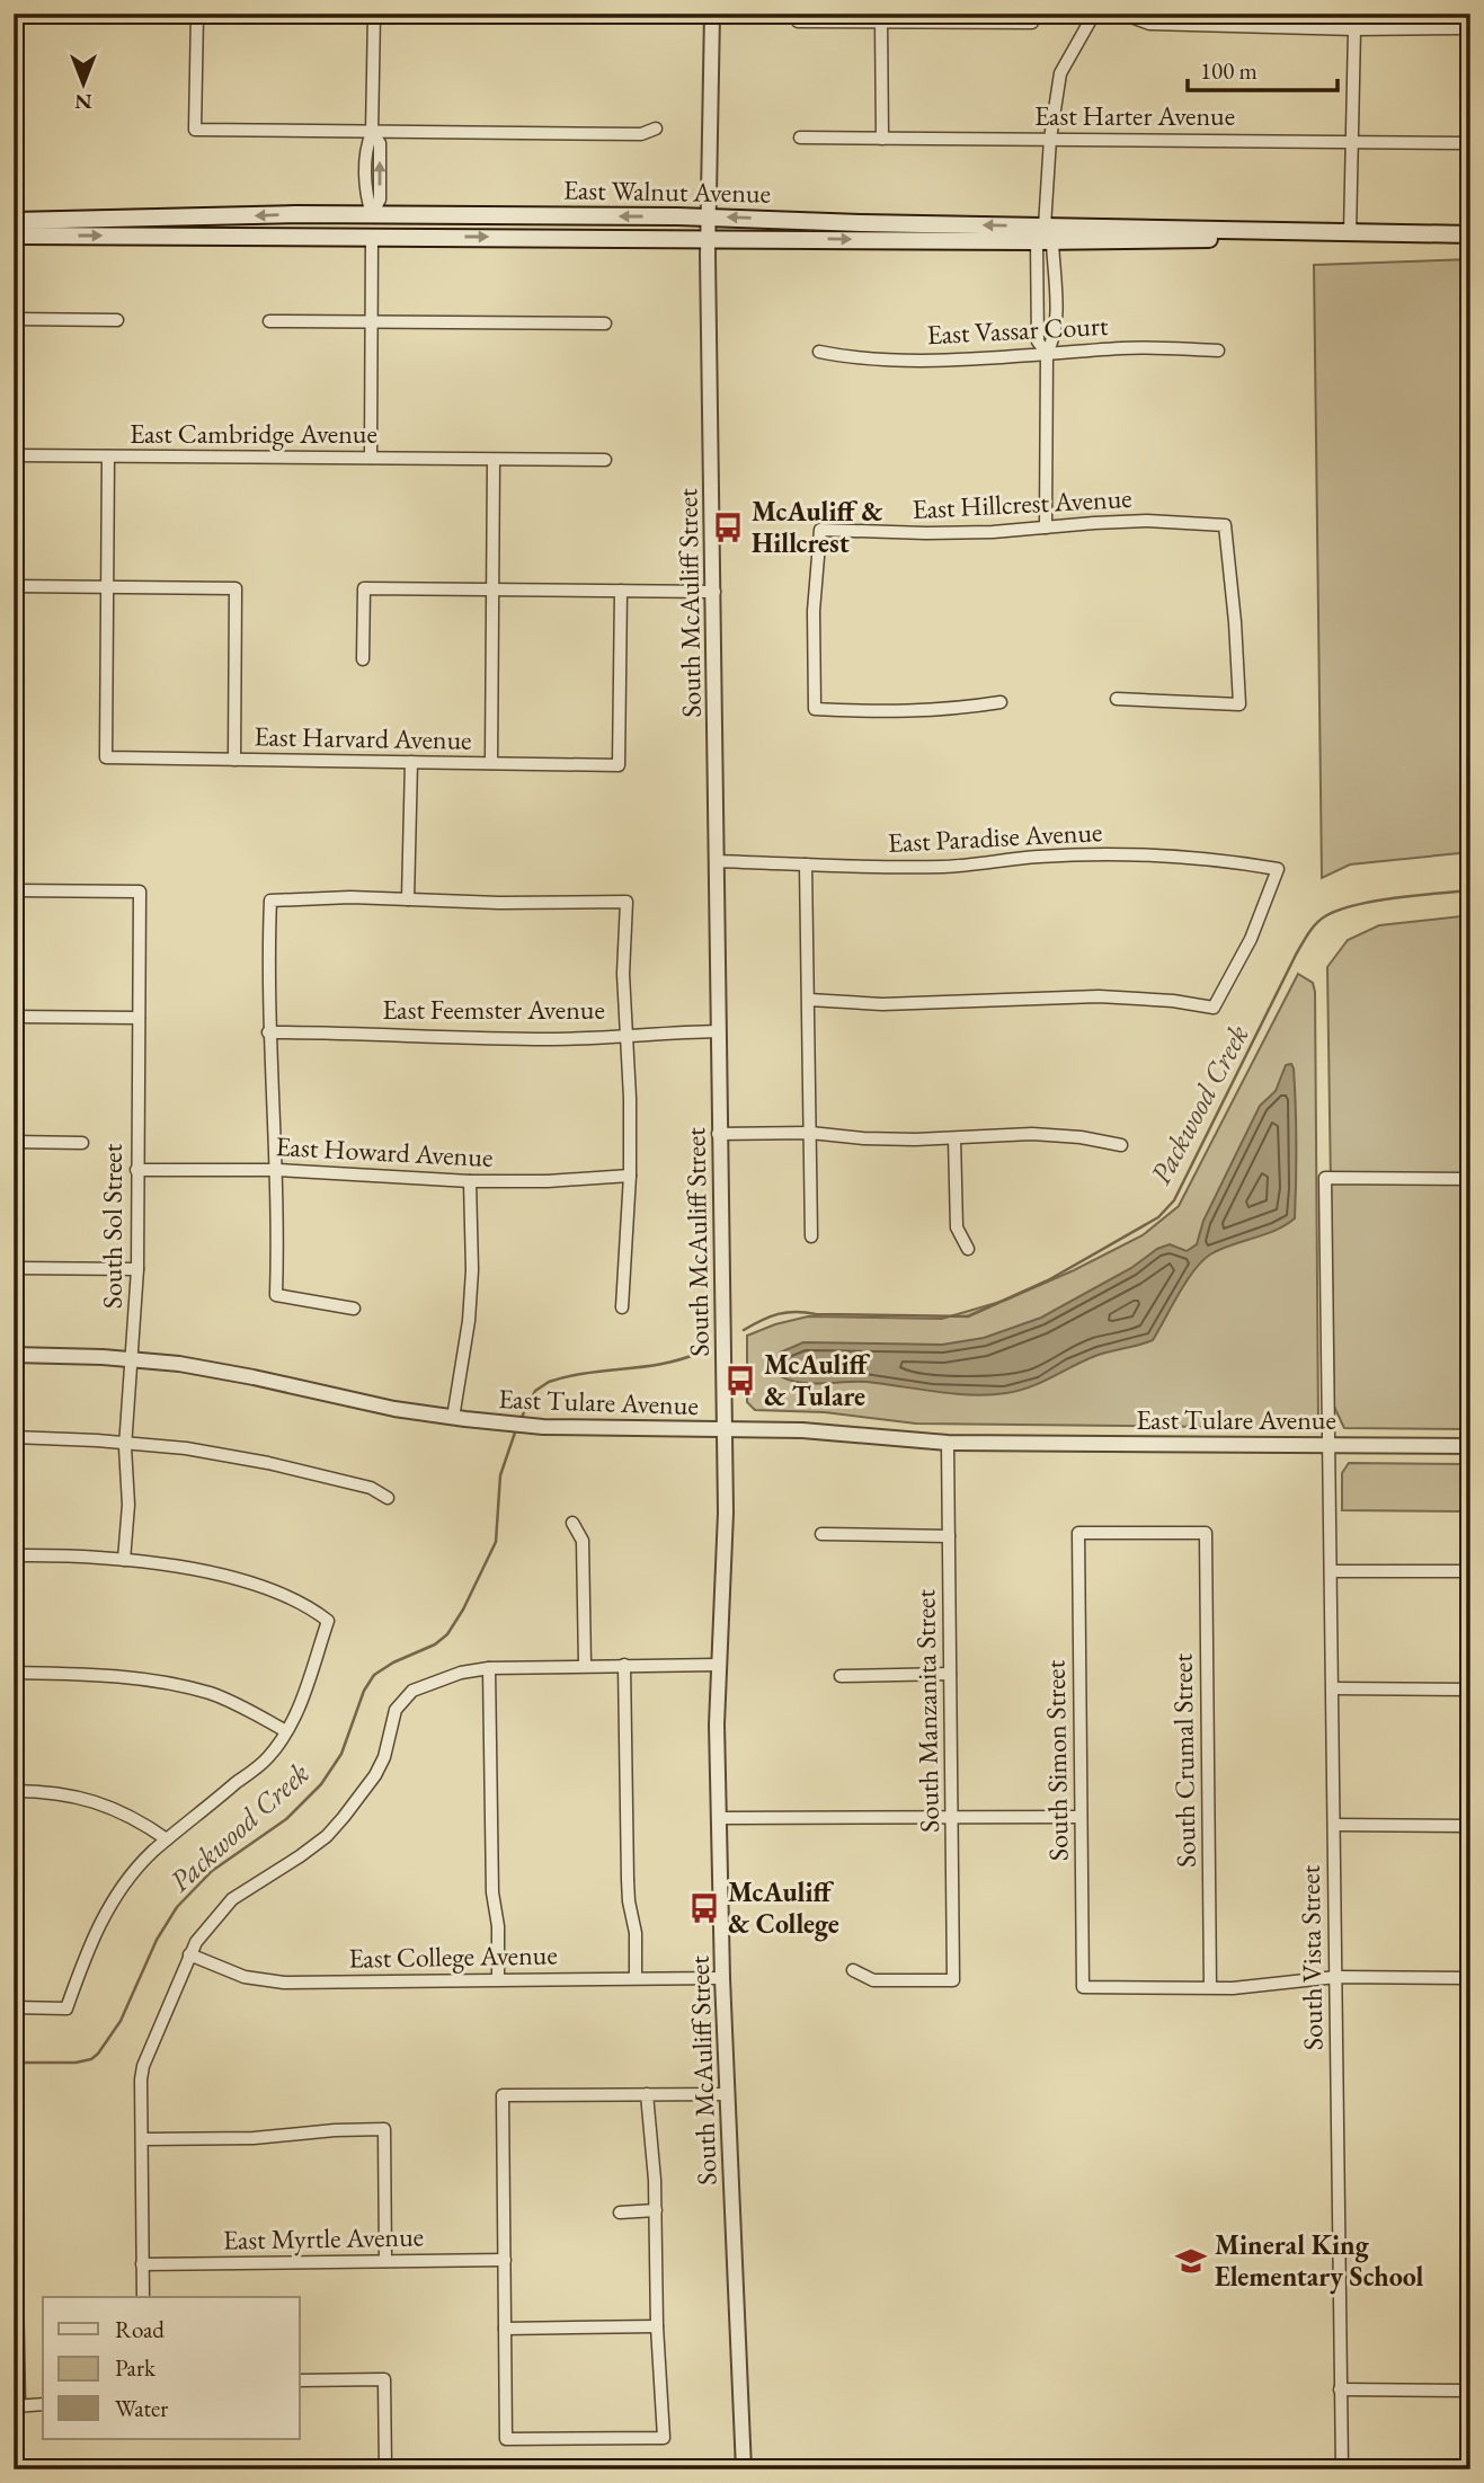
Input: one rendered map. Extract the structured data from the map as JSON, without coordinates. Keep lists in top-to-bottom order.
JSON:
{
  "streets": {
    "main road": ["East Walnut Avenue"],
    "street": [
      "East Harter Avenue",
      "East Vassar Court",
      "East Cambridge Avenue",
      "East Hillcrest Avenue",
      "South McAuliff Street",
      "East Harvard Avenue",
      "East Paradise Avenue",
      "East Feemster Avenue",
      "East Howard Avenue",
      "South Sol Street",
      "East Tulare Avenue",
      "South Manzanita Street",
      "South Simon Street",
      "South Crumal Street",
      "East College Avenue",
      "South Vista Street",
      "East Myrtle Avenue"
    ]
  },
  "crossings": [
    ["East Walnut Avenue", "South McAuliff Street"],
    ["South McAuliff Street", "East Paradise Avenue"],
    ["South McAuliff Street", "East Feemster Avenue"],
    ["South McAuliff Street", "East Tulare Avenue"],
    ["South McAuliff Street", "East College Avenue"],
    ["East Howard Avenue", "South Sol Street"],
    ["South Sol Street", "East Tulare Avenue"],
    ["East Tulare Avenue", "South Manzanita Street"],
    ["East Tulare Avenue", "South Vista Street"],
    ["South Simon Street", "South Crumal Street"]
  ],
  "water": ["Packwood Creek"],
  "places": {
    "bus stop": ["McAuliff & Hillcrest", "McAuliff & Tulare", "McAuliff & College"],
    "school or university": ["Mineral King Elementary School"]
  },
  "legend": ["Road", "Park", "Water"],
  "scale_bar": "100 m",
  "north": "bottom"
}
